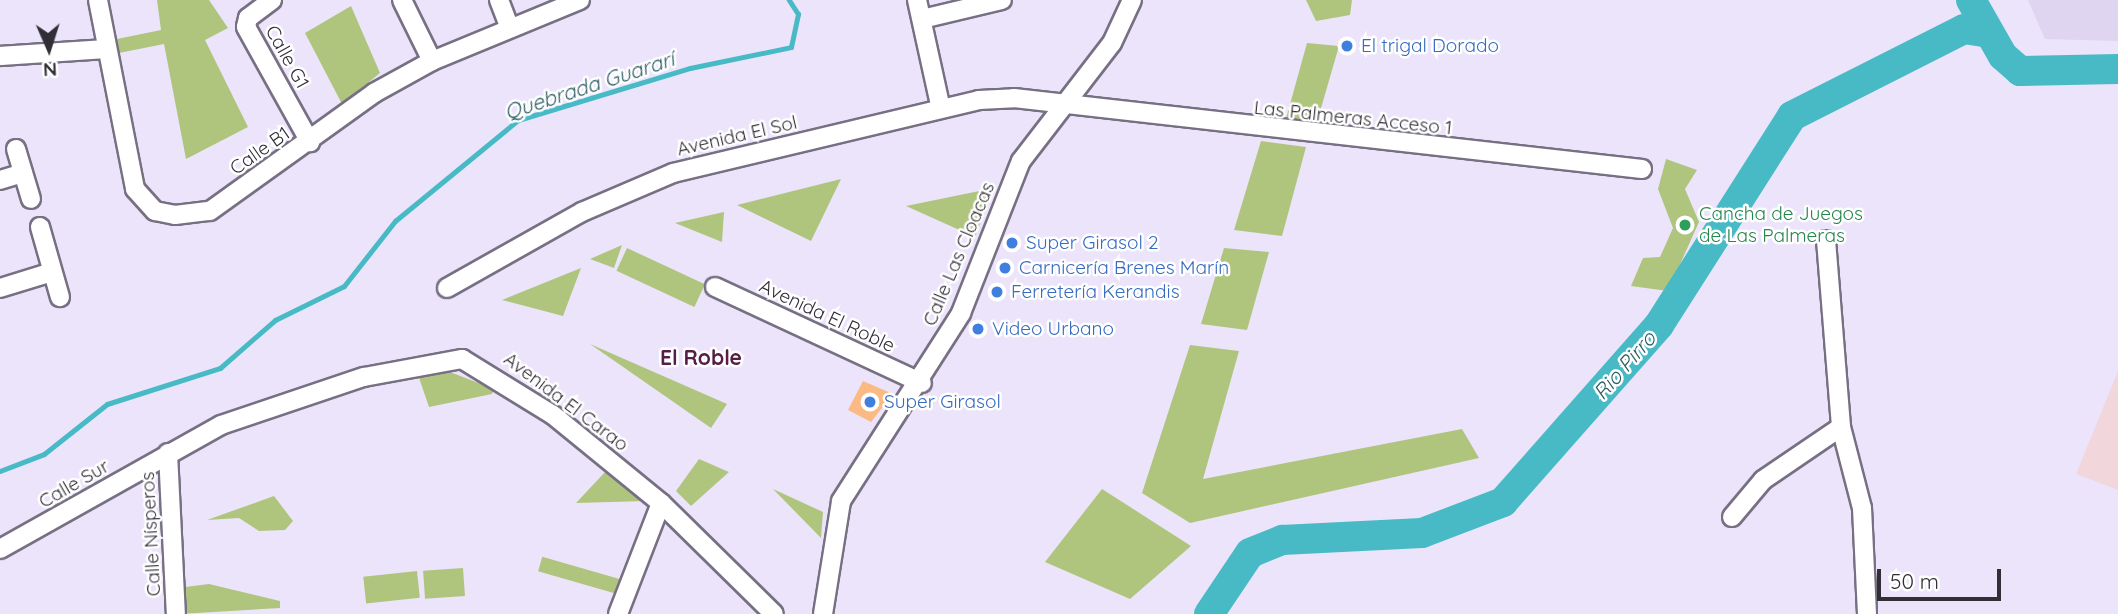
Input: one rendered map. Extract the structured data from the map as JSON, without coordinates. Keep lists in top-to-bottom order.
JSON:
{
  "streets": {
    "street": [
      "Calle G1",
      "Las Palmeras Acceso 1",
      "Avenida El Sol",
      "Calle B1",
      "Calle Las Cloacas",
      "Avenida El Roble",
      "Avenida El Carao",
      "Calle Sur",
      "Calle Nísperos"
    ]
  },
  "crossings": [
    ["Calle G1", "Calle B1"],
    ["Las Palmeras Acceso 1", "Avenida El Sol"],
    ["Las Palmeras Acceso 1", "Calle Las Cloacas"],
    ["Avenida El Sol", "Calle Las Cloacas"],
    ["Calle Las Cloacas", "Avenida El Roble"],
    ["Avenida El Carao", "Calle Sur"],
    ["Avenida El Carao", "Calle Nísperos"],
    ["Calle Sur", "Calle Nísperos"]
  ],
  "districts": ["El Roble"],
  "water": ["Quebrada Guararí", "Rio Pirro"],
  "places": [
    "El trigal Dorado",
    "Cancha de Juegos de Las Palmeras",
    "Super Girasol 2",
    "Carnicería Brenes Marín",
    "Ferretería Kerandis",
    "Video Urbano",
    "Super Girasol"
  ],
  "scale_bar": "50 m",
  "north": "bottom"
}
